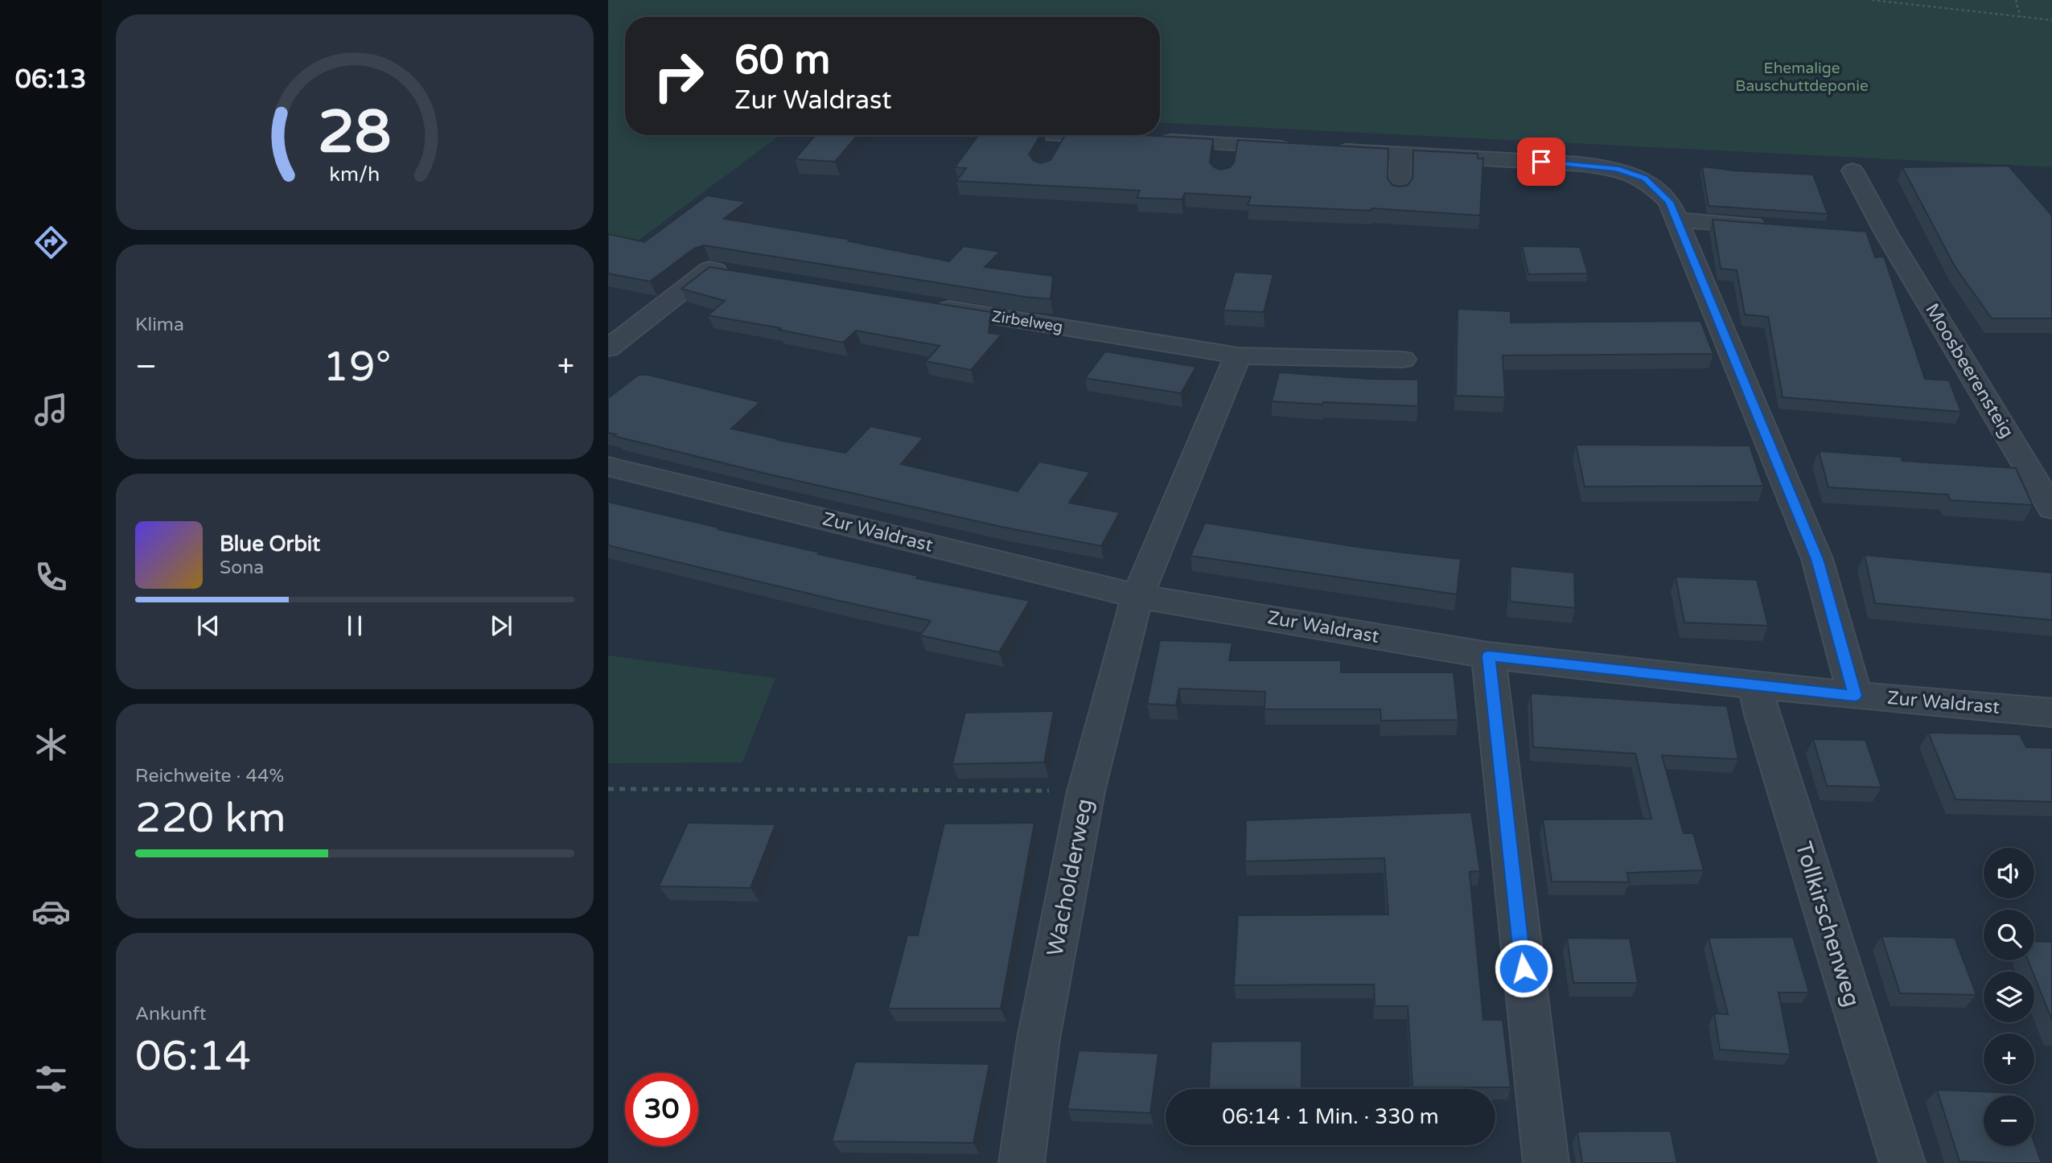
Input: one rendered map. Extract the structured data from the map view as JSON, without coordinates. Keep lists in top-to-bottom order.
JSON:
{
  "streets": {
    "street": [
      "Zirbelweg",
      "Moosbeerensteig",
      "Zur Waldrast",
      "Wacholderweg",
      "Tollkirschenweg"
    ]
  },
  "crossings": [
    ["Zur Waldrast", "Wacholderweg"],
    ["Zur Waldrast", "Tollkirschenweg"]
  ],
  "parks": ["Ehemalige Bauschuttdeponie"],
  "page": {
    "tabs": "06:13",
    "turn": ["60 m", "Zur Waldrast"],
    "tile": [
      "Klima",
      ["Reichweite · 44%", "220 km"],
      ["Ankunft", "06:14"]
    ],
    "heat": ["−", "19°", "+"],
    "song": ["Blue Orbit", "Sona"],
    "map_buttons": ["+", "−"],
    "limit": "30",
    "trip": "06:14 · 1 Min. · 330 m",
    "gauge": ["28", "km/h"]
  }
}
